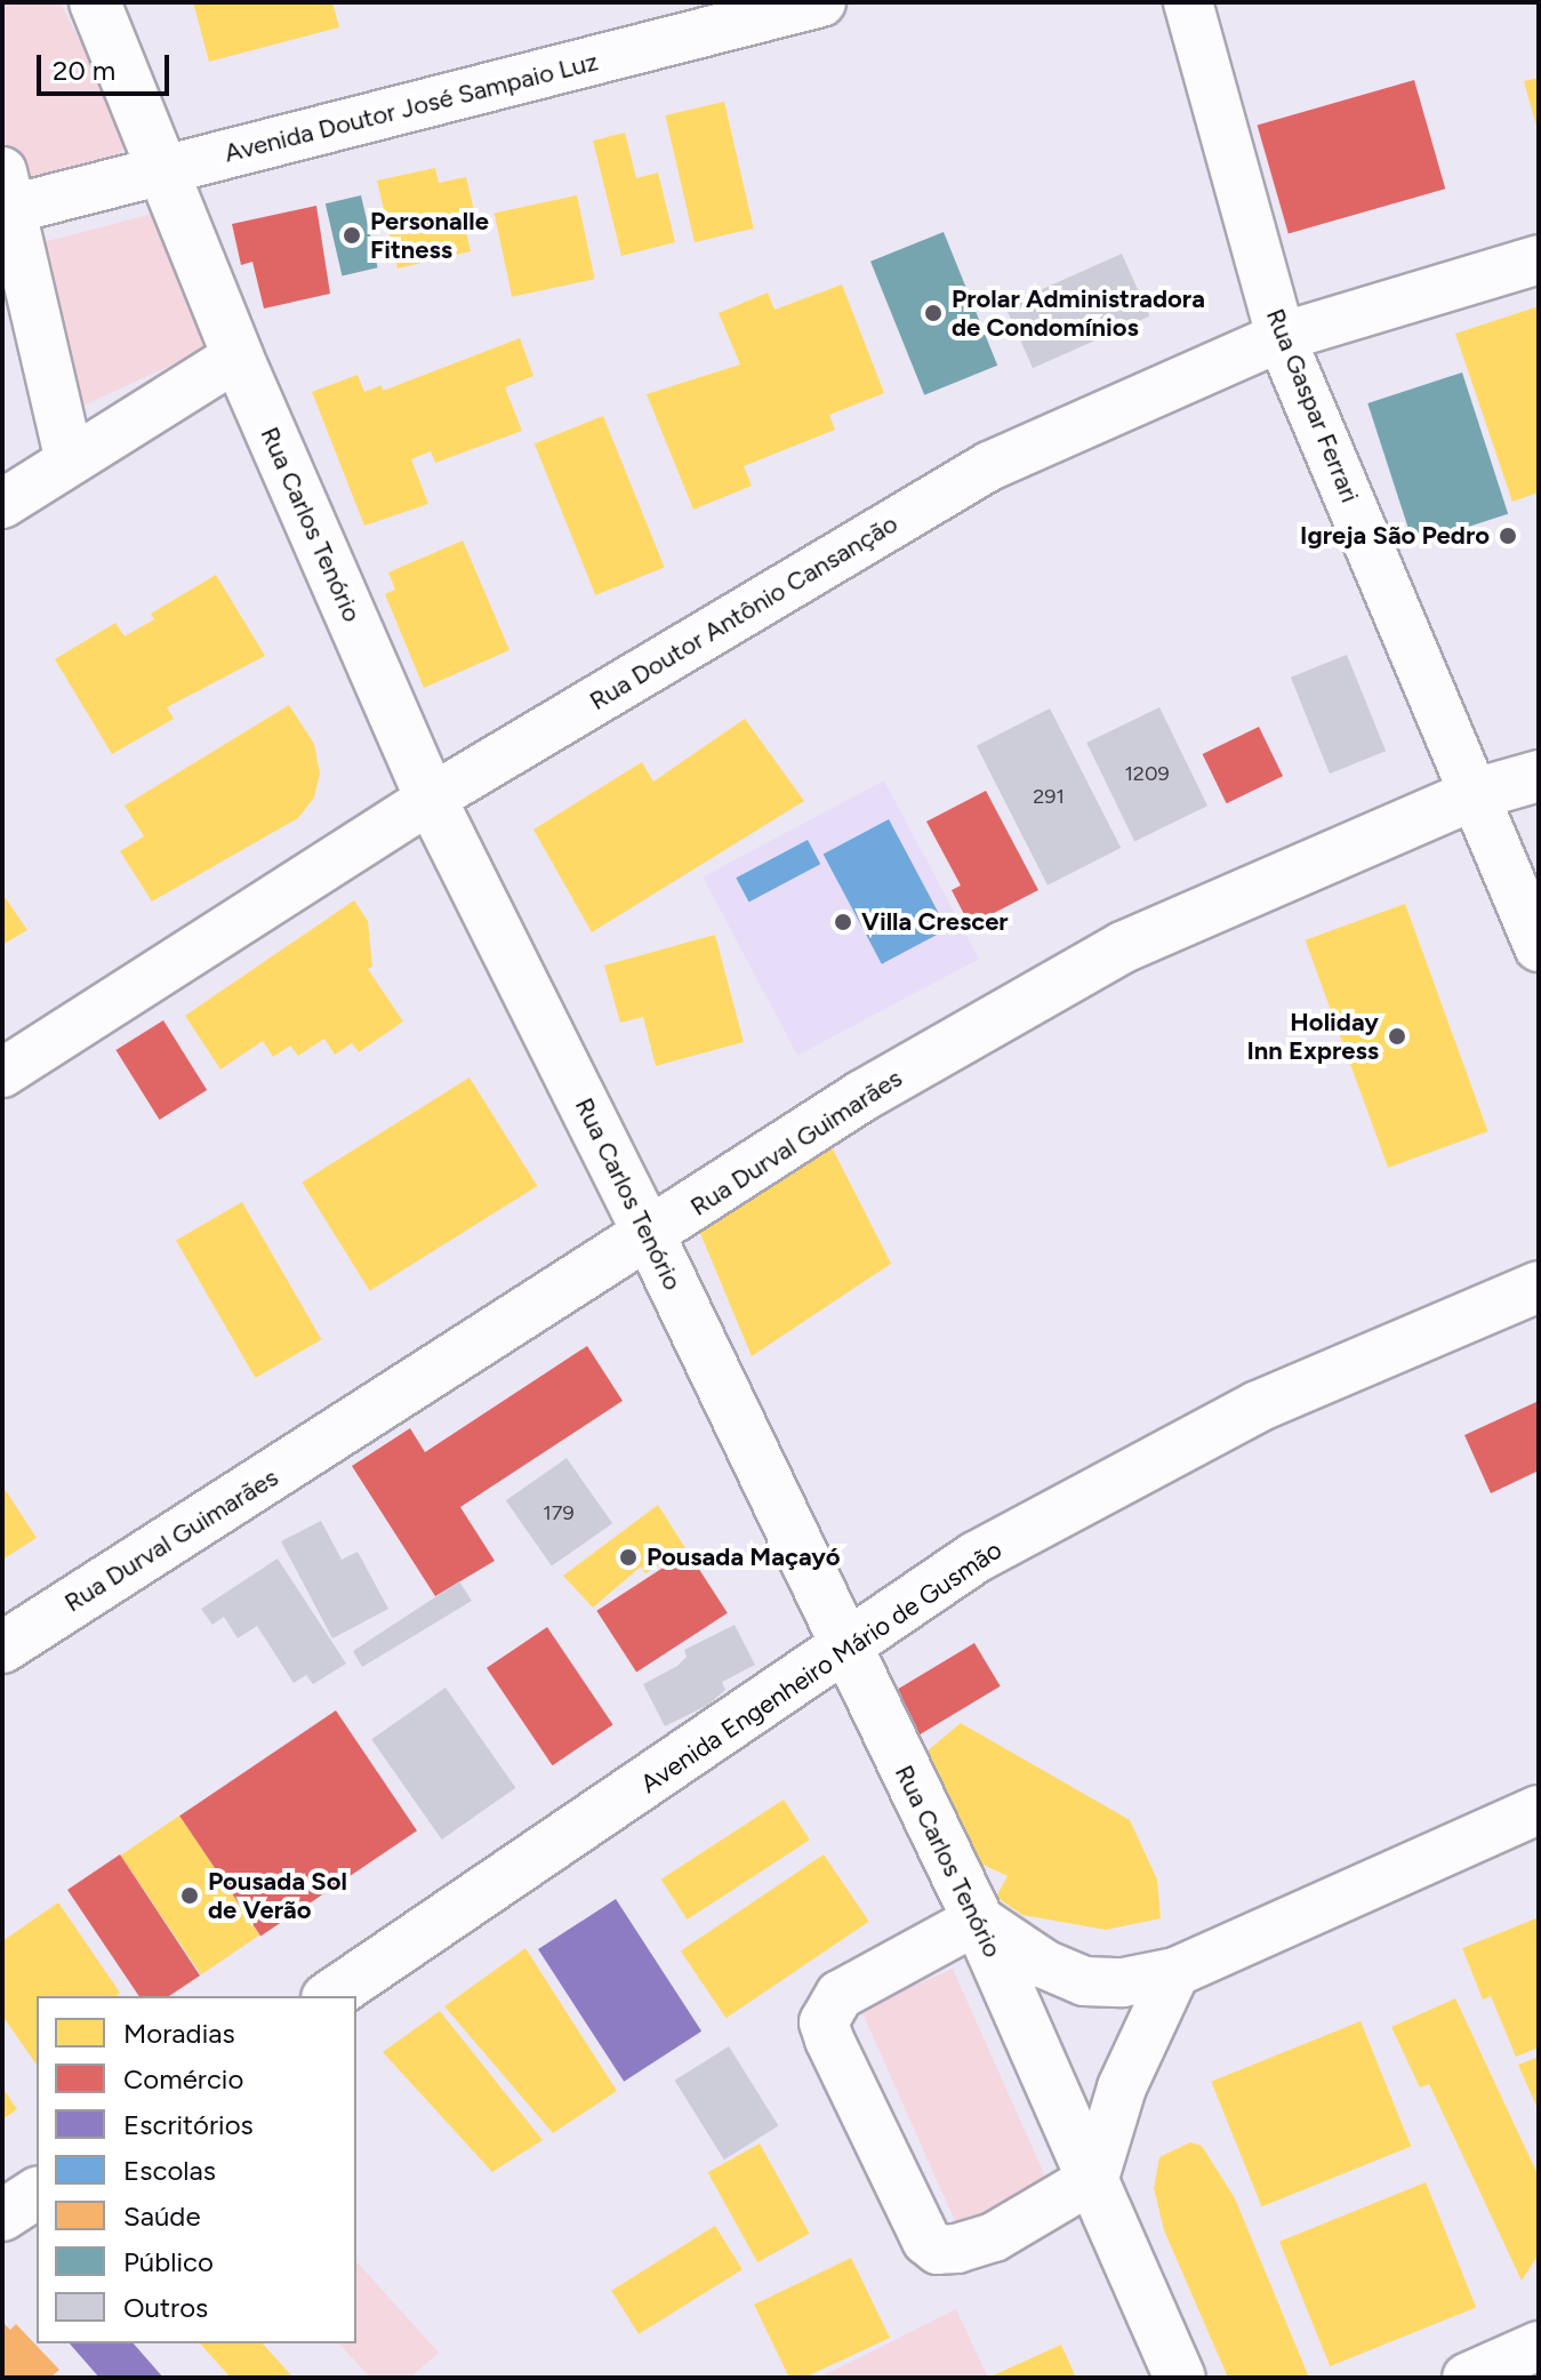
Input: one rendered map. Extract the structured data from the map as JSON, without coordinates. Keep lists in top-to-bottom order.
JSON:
{
  "streets": {
    "street": [
      "Avenida Doutor José Sampaio Luz",
      "Rua Gaspar Ferrari",
      "Rua Carlos Tenório",
      "Rua Doutor Antônio Cansanção",
      "Rua Durval Guimarães",
      "Avenida Engenheiro Mário de Gusmão"
    ]
  },
  "crossings": [
    ["Avenida Doutor José Sampaio Luz", "Rua Carlos Tenório"],
    ["Rua Gaspar Ferrari", "Rua Doutor Antônio Cansanção"],
    ["Rua Gaspar Ferrari", "Rua Durval Guimarães"],
    ["Rua Carlos Tenório", "Rua Doutor Antônio Cansanção"],
    ["Rua Carlos Tenório", "Rua Durval Guimarães"],
    ["Rua Carlos Tenório", "Avenida Engenheiro Mário de Gusmão"]
  ],
  "places": [
    "Personalle Fitness",
    "Prolar Administradora de Condomínios",
    "Igreja São Pedro",
    "Villa Crescer",
    "Holiday Inn Express",
    "Pousada Maçayó",
    "Pousada Sol de Verão"
  ],
  "house_numbers": ["1209", "291", "179"],
  "legend": [
    "Moradias",
    "Comércio",
    "Escritórios",
    "Escolas",
    "Saúde",
    "Público",
    "Outros"
  ],
  "scale_bar": "20 m"
}
